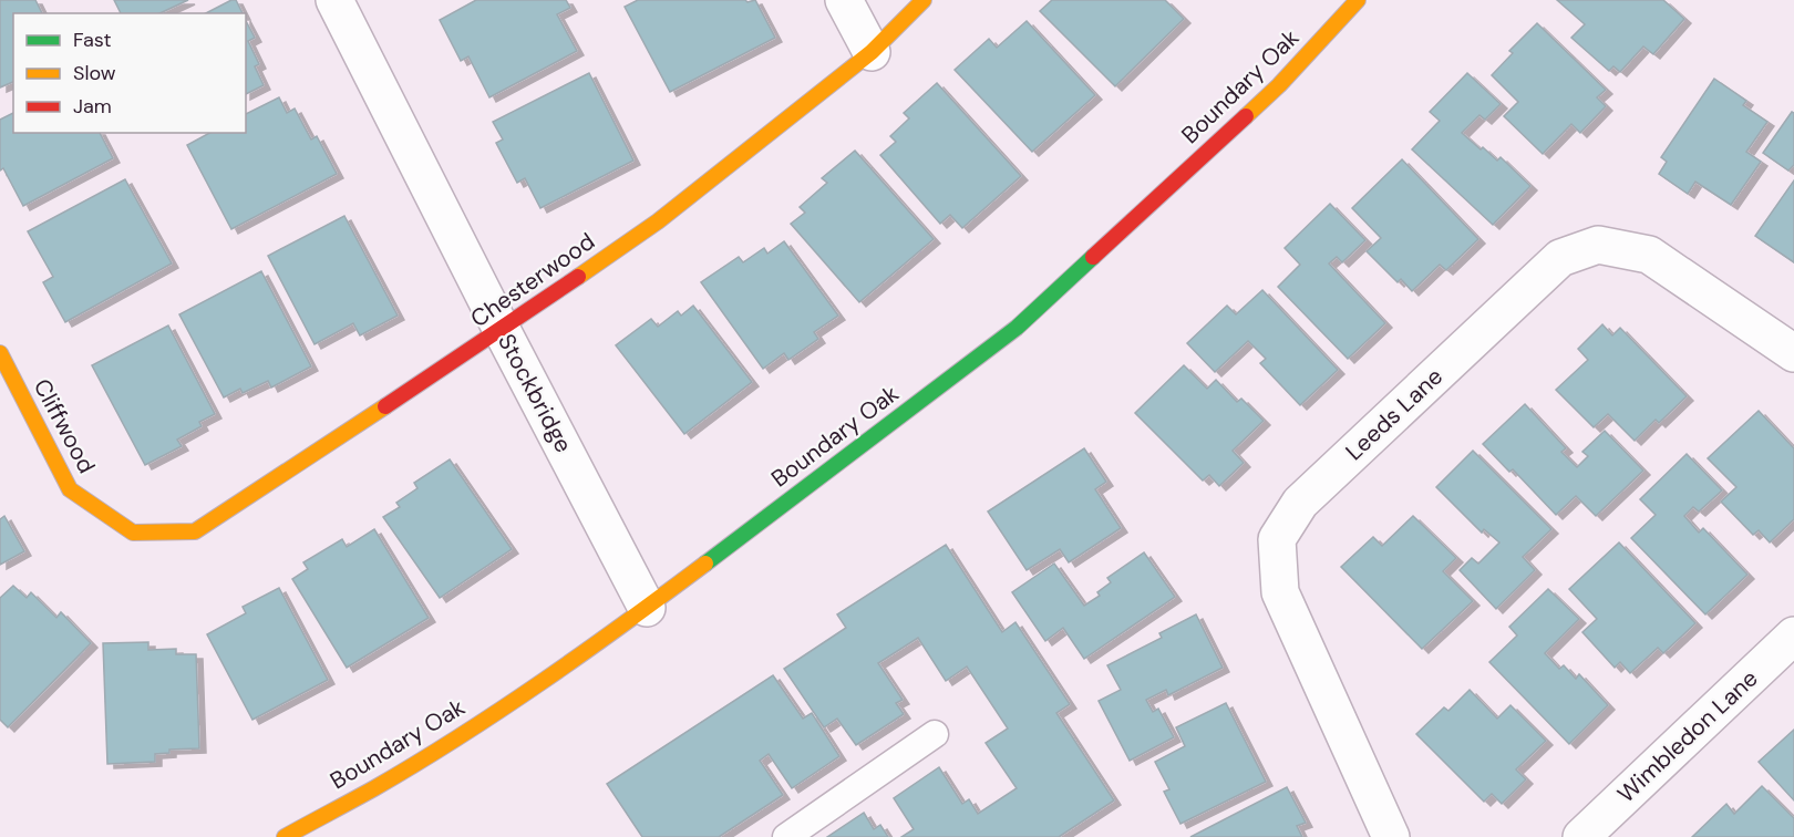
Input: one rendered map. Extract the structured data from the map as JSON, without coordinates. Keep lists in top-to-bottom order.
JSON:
{
  "streets": {
    "street": [
      "Boundary Oak",
      "Chesterwood",
      "Stockbridge",
      "Leeds Lane",
      "Cliffwood",
      "Wimbledon Lane"
    ]
  },
  "crossings": [
    ["Boundary Oak", "Stockbridge"],
    ["Chesterwood", "Stockbridge"],
    ["Chesterwood", "Cliffwood"]
  ],
  "legend": ["Fast", "Slow", "Jam"]
}
